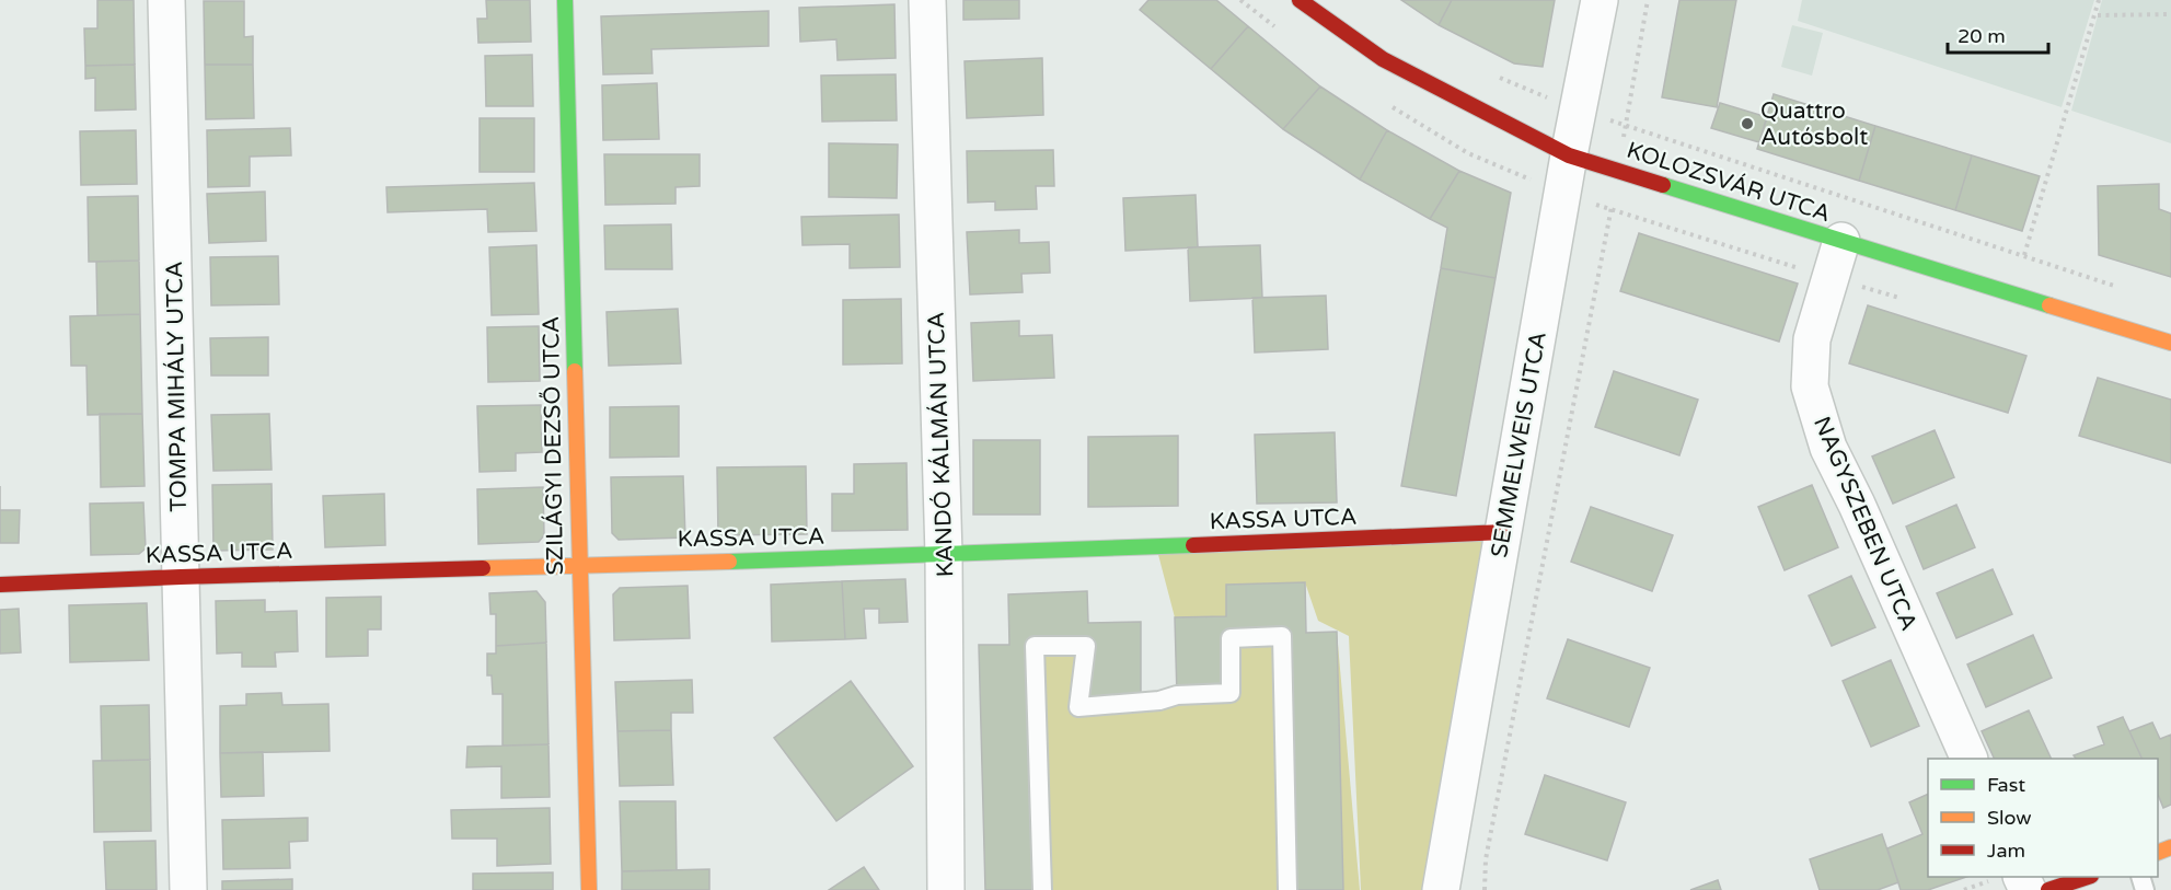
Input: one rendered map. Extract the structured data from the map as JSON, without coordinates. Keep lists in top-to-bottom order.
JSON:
{
  "streets": {
    "street": [
      "KOLOZSVÁR UTCA",
      "TOMPA MIHÁLY UTCA",
      "KANDÓ KÁLMÁN UTCA",
      "SEMMELWEIS UTCA",
      "SZILÁGYI DEZSŐ UTCA",
      "KASSA UTCA",
      "NAGYSZEBEN UTCA"
    ]
  },
  "crossings": [
    ["KOLOZSVÁR UTCA", "SEMMELWEIS UTCA"],
    ["KOLOZSVÁR UTCA", "NAGYSZEBEN UTCA"],
    ["TOMPA MIHÁLY UTCA", "KASSA UTCA"],
    ["KANDÓ KÁLMÁN UTCA", "KASSA UTCA"],
    ["SEMMELWEIS UTCA", "KASSA UTCA"],
    ["SZILÁGYI DEZSŐ UTCA", "KASSA UTCA"]
  ],
  "places": ["Quattro Autósbolt"],
  "legend": ["Fast", "Slow", "Jam"],
  "scale_bar": "20 m"
}
